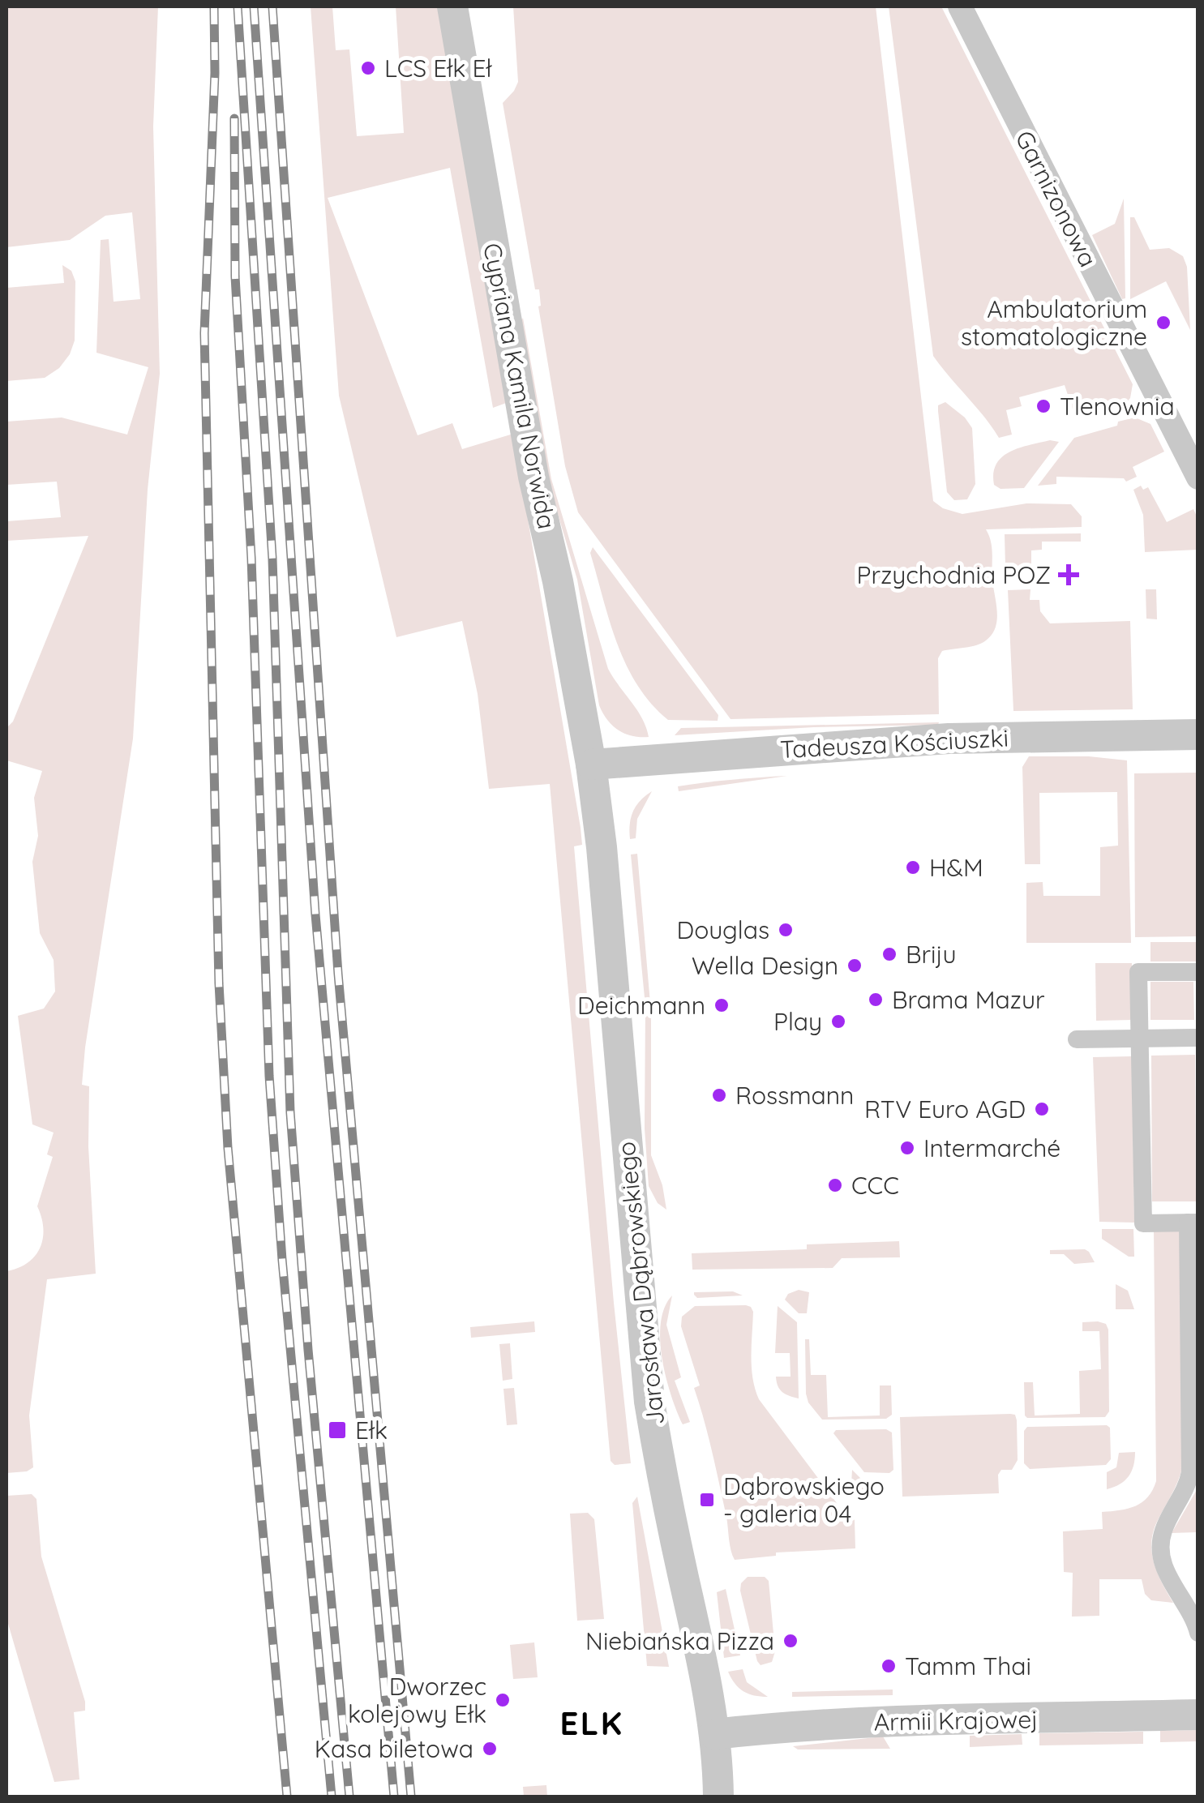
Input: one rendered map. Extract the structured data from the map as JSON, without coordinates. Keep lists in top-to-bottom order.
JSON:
{
  "streets": {
    "street": [
      "Garnizonowa",
      "Cypriana Kamila Norwida",
      "Tadeusza Kościuszki",
      "Jarosława Dąbrowskiego",
      "Armii Krajowej"
    ]
  },
  "crossings": [
    ["Cypriana Kamila Norwida", "Tadeusza Kościuszki"],
    ["Cypriana Kamila Norwida", "Jarosława Dąbrowskiego"],
    ["Tadeusza Kościuszki", "Jarosława Dąbrowskiego"],
    ["Jarosława Dąbrowskiego", "Armii Krajowej"]
  ],
  "districts": ["ELK"],
  "places": {
    "other": [
      "LCS Ełk Eł",
      "Ambulatorium stomatologiczne",
      "Tlenownia",
      "H&M",
      "Douglas",
      "Briju",
      "Wella Design",
      "Brama Mazur",
      "Deichmann",
      "Play",
      "Rossmann",
      "RTV Euro AGD",
      "Intermarché",
      "CCC",
      "Niebiańska Pizza",
      "Tamm Thai",
      "Dworzec kolejowy Ełk",
      "Kasa biletowa"
    ],
    "health": ["Przychodnia POZ"],
    "transit": ["Ełk", "Dąbrowskiego - galeria 04"]
  }
}
